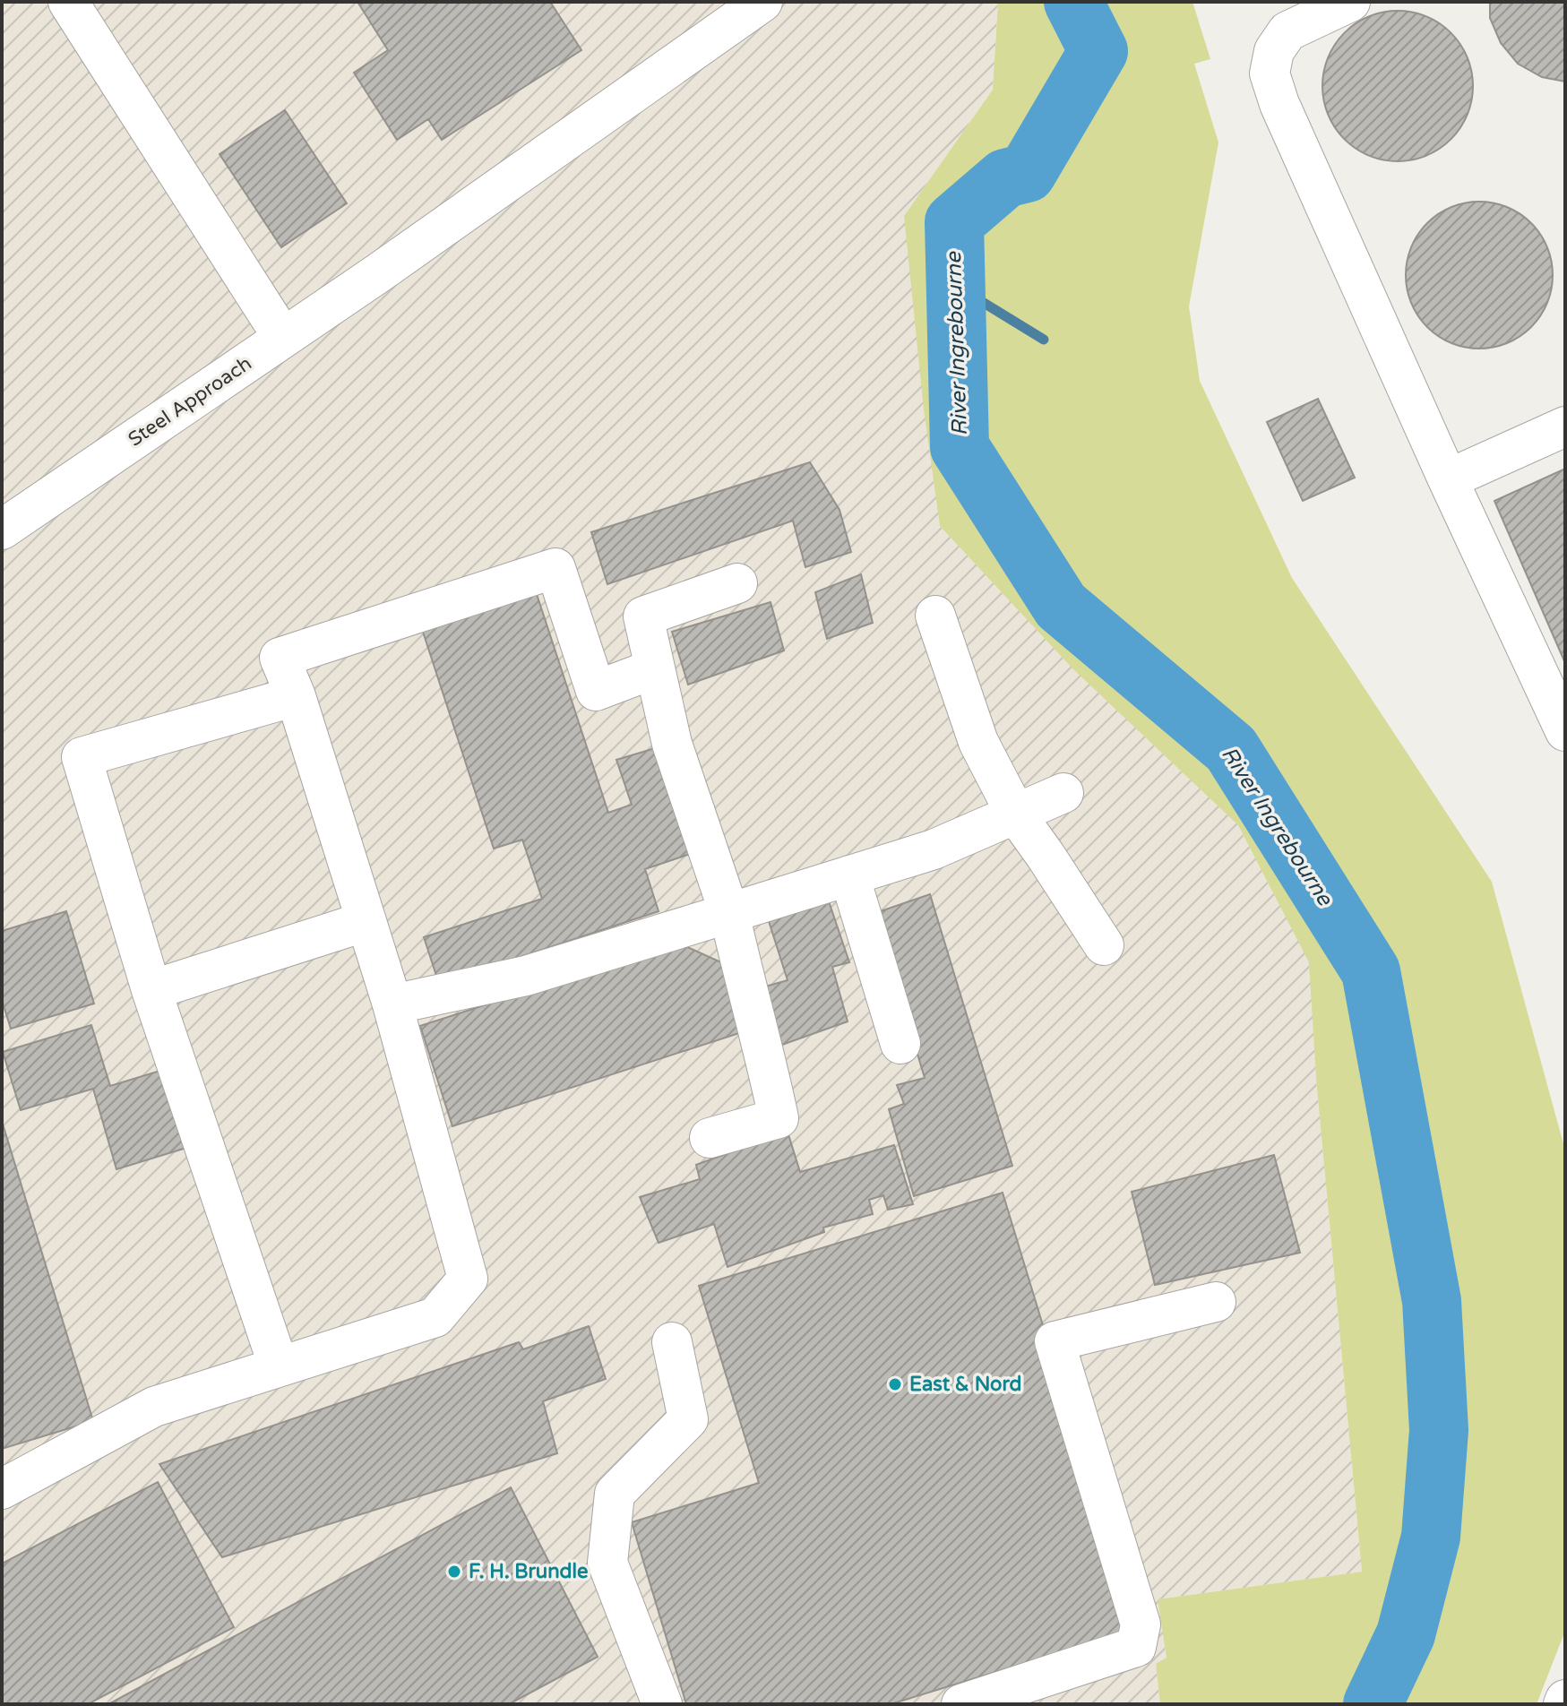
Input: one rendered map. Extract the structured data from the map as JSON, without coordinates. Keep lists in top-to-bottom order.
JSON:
{
  "streets": {
    "lane": ["Steel Approach"]
  },
  "water": ["River Ingrebourne"],
  "places": ["East & Nord", "F. H. Brundle"]
}
